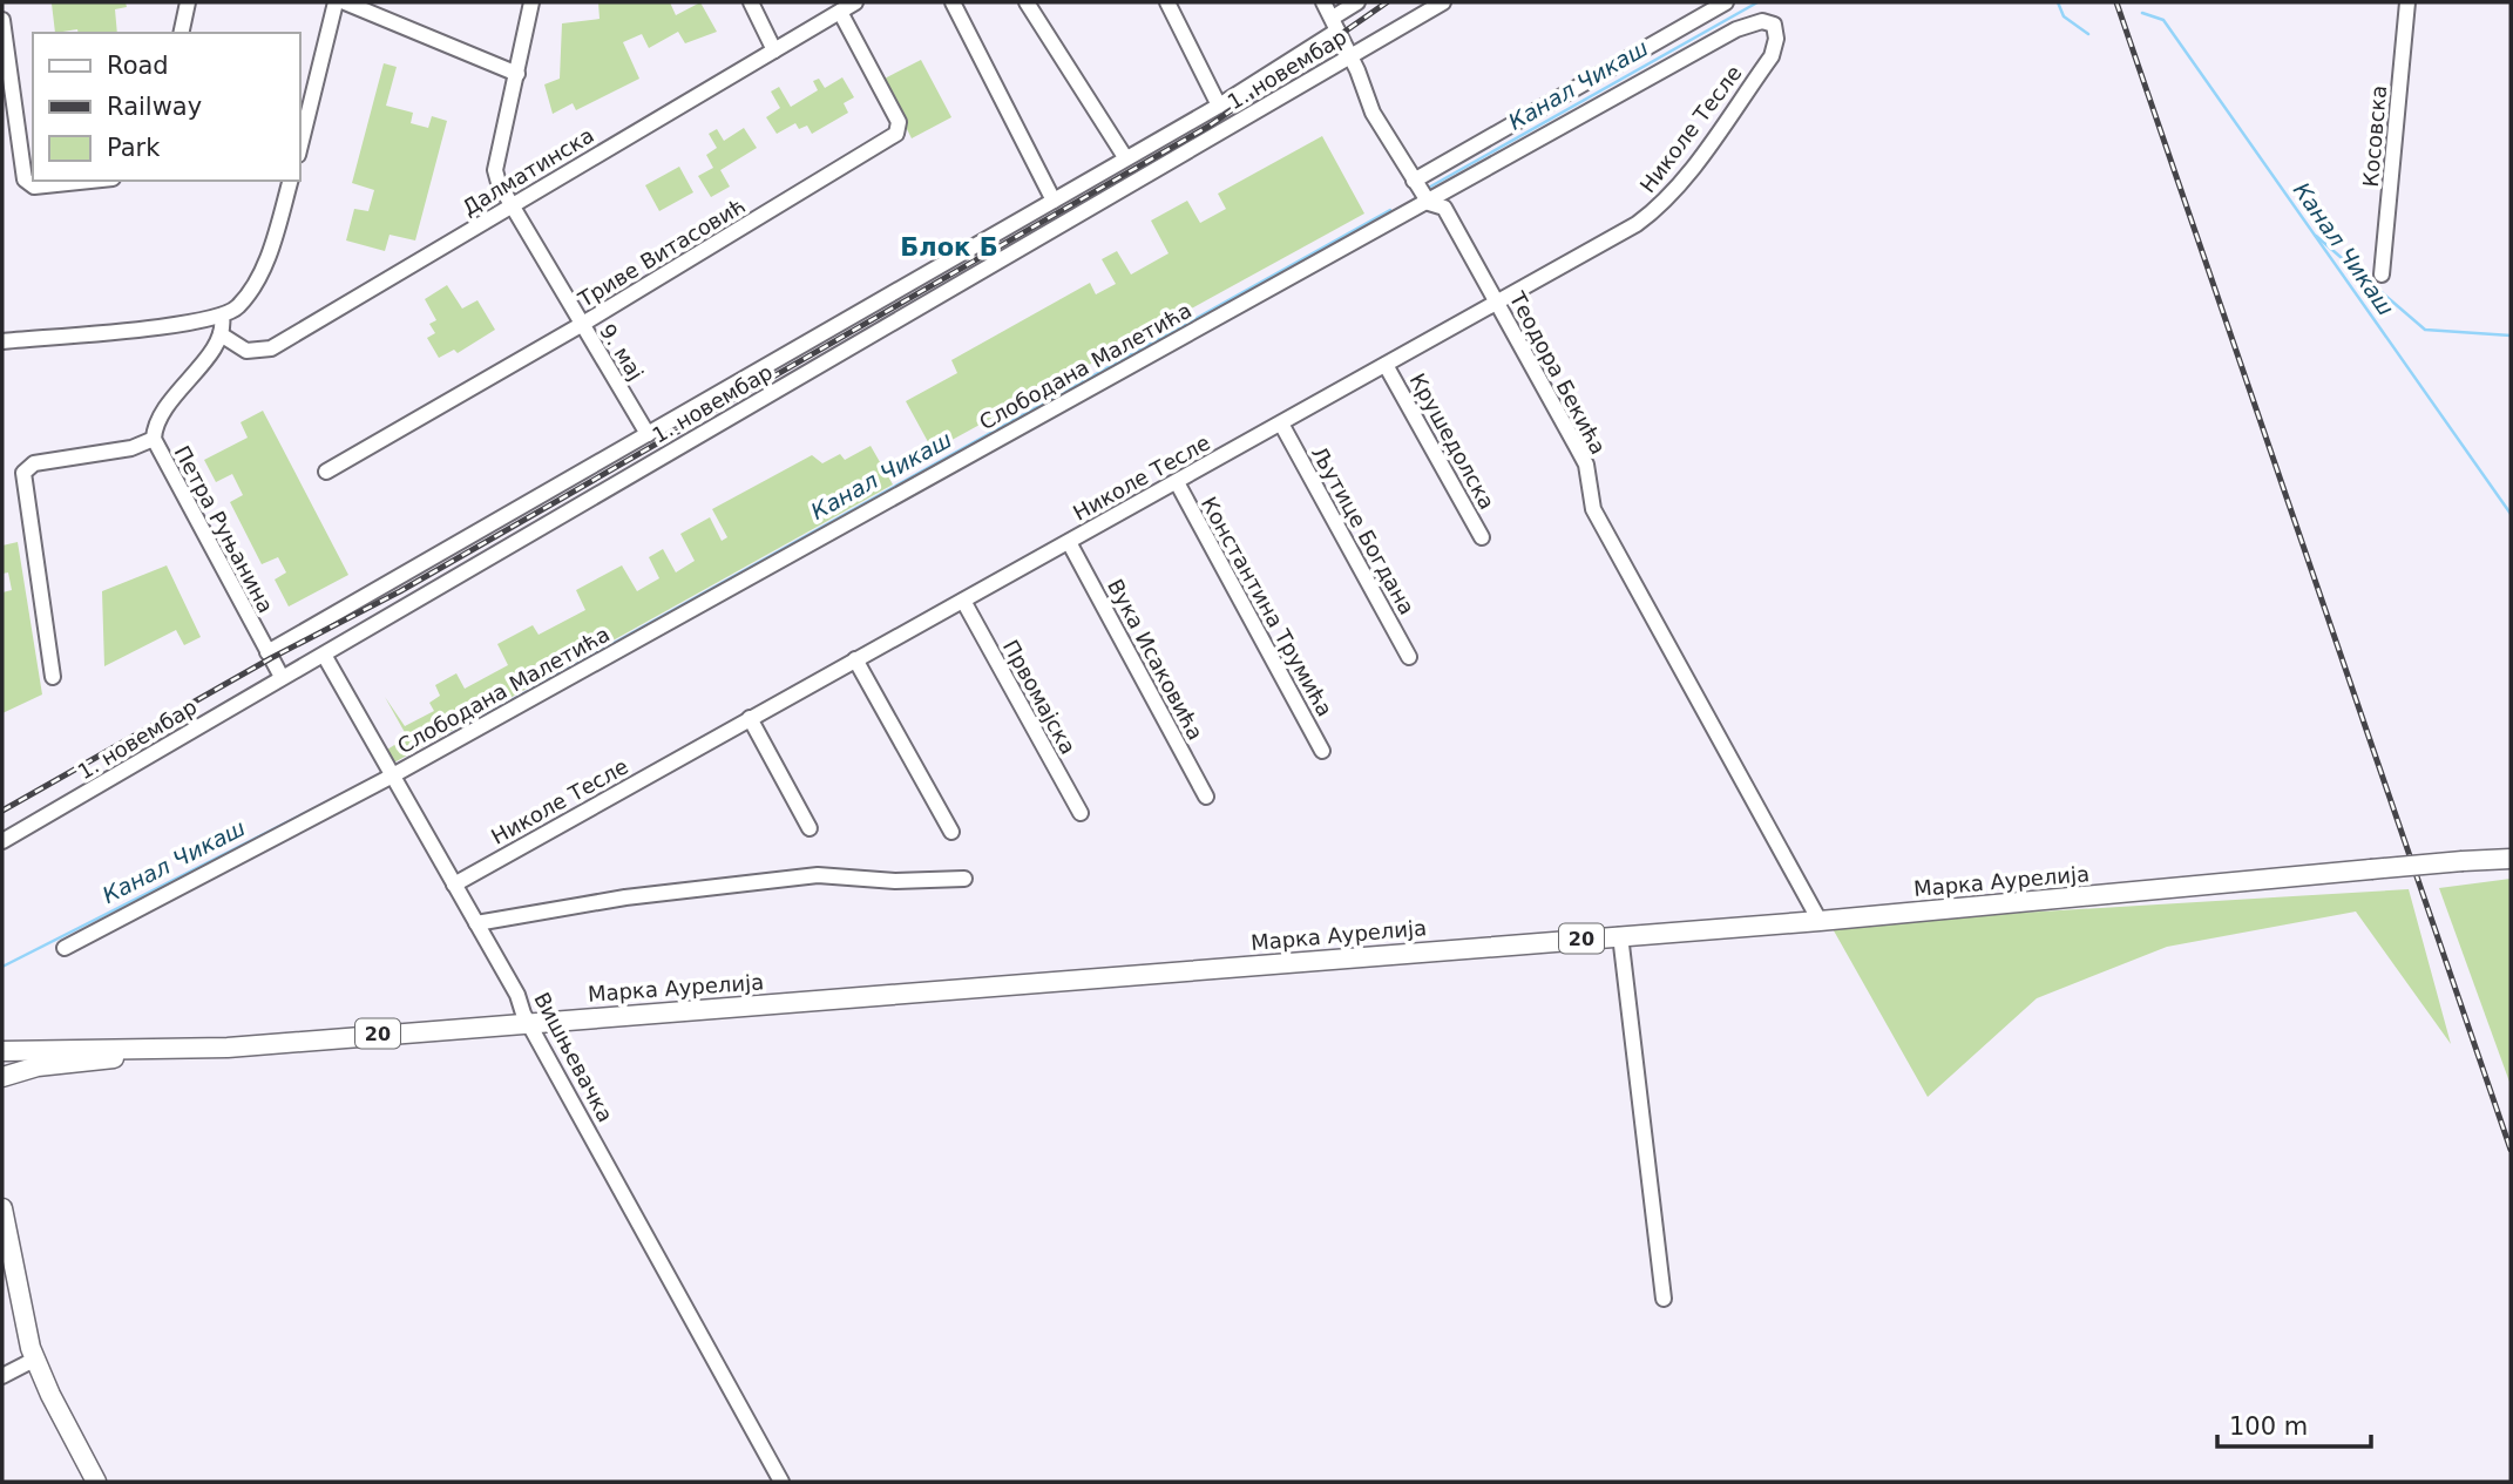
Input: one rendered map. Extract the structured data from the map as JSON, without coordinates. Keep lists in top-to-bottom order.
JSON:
{
  "streets": {
    "main road": ["Марка Аурелија", "20"],
    "street": [
      "1. новембар",
      "Николе Тесле",
      "Косовска",
      "Далматинска",
      "Триве Витасовић",
      "9. мај",
      "Слободана Малетића",
      "Теодора Бекића",
      "Крушедолска",
      "Петра Руњанина",
      "Љутице Богдана",
      "Константина Трумића",
      "Вука Исаковића",
      "Првомајска",
      "Вишњевачка"
    ]
  },
  "crossings": [
    ["1. новембар", "9. мај"],
    ["1. новембар", "Теодора Бекића"],
    ["1. новембар", "Петра Руњанина"],
    ["1. новембар", "Вишњевачка"],
    ["Николе Тесле", "Слободана Малетића"],
    ["Николе Тесле", "Теодора Бекића"],
    ["Николе Тесле", "Крушедолска"],
    ["Николе Тесле", "Љутице Богдана"],
    ["Николе Тесле", "Константина Трумића"],
    ["Николе Тесле", "Вука Исаковића"],
    ["Николе Тесле", "Првомајска"],
    ["Николе Тесле", "Вишњевачка"],
    ["Далматинска", "Триве Витасовић"],
    ["Далматинска", "9. мај"],
    ["Далматинска", "Петра Руњанина"],
    ["Триве Витасовић", "9. мај"],
    ["Слободана Малетића", "Теодора Бекића"],
    ["Слободана Малетића", "Вишњевачка"],
    ["Теодора Бекића", "Марка Аурелија"],
    ["Марка Аурелија", "Вишњевачка"]
  ],
  "districts": ["Блок Б"],
  "water": ["Канал Чикаш"],
  "legend": ["Road", "Railway", "Park"],
  "scale_bar": "100 m"
}
